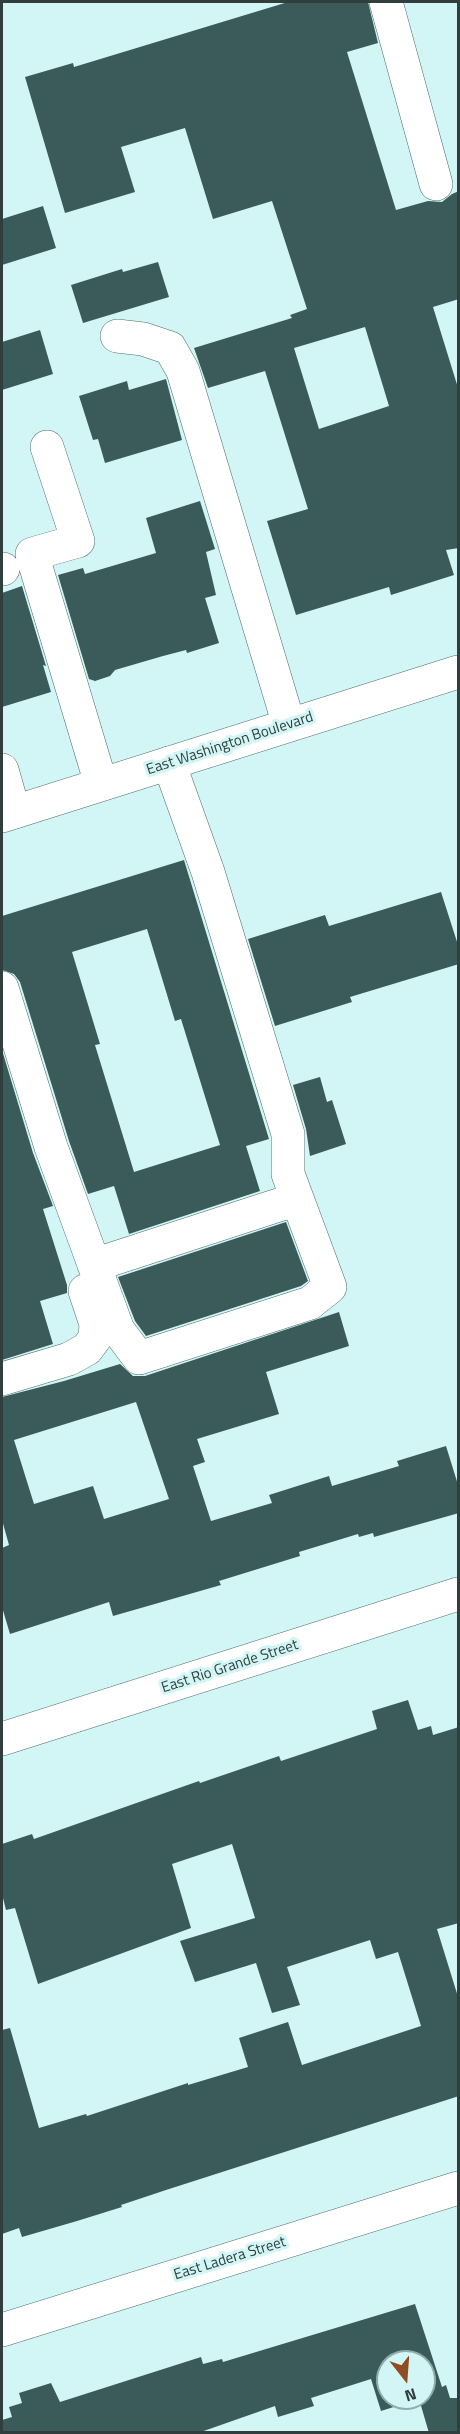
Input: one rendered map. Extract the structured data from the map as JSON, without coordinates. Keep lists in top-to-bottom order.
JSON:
{
  "streets": {
    "street": ["East Washington Boulevard", "East Rio Grande Street", "East Ladera Street"]
  },
  "north": "bottom"
}
